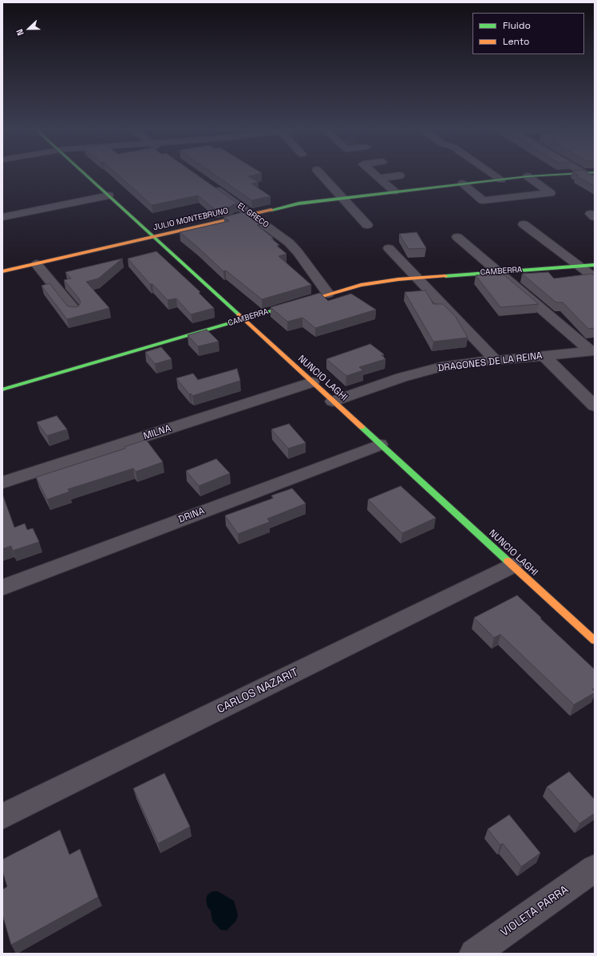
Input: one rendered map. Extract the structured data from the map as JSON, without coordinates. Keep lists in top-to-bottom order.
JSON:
{
  "streets": {
    "street": [
      "EL GRECO",
      "JULIO MONTEBRUNO",
      "CAMBERRA",
      "DRAGONES DE LA REINA",
      "NUNCIO LAGHI",
      "MILNA",
      "DRINA",
      "CARLOS NAZARIT",
      "VIOLETA PARRA"
    ]
  },
  "crossings": [
    ["EL GRECO", "JULIO MONTEBRUNO"],
    ["EL GRECO", "CAMBERRA"],
    ["JULIO MONTEBRUNO", "NUNCIO LAGHI"],
    ["CAMBERRA", "NUNCIO LAGHI"],
    ["DRAGONES DE LA REINA", "NUNCIO LAGHI"],
    ["NUNCIO LAGHI", "MILNA"],
    ["NUNCIO LAGHI", "DRINA"],
    ["NUNCIO LAGHI", "CARLOS NAZARIT"]
  ],
  "legend": ["Fluido", "Lento"],
  "north": "left"
}
